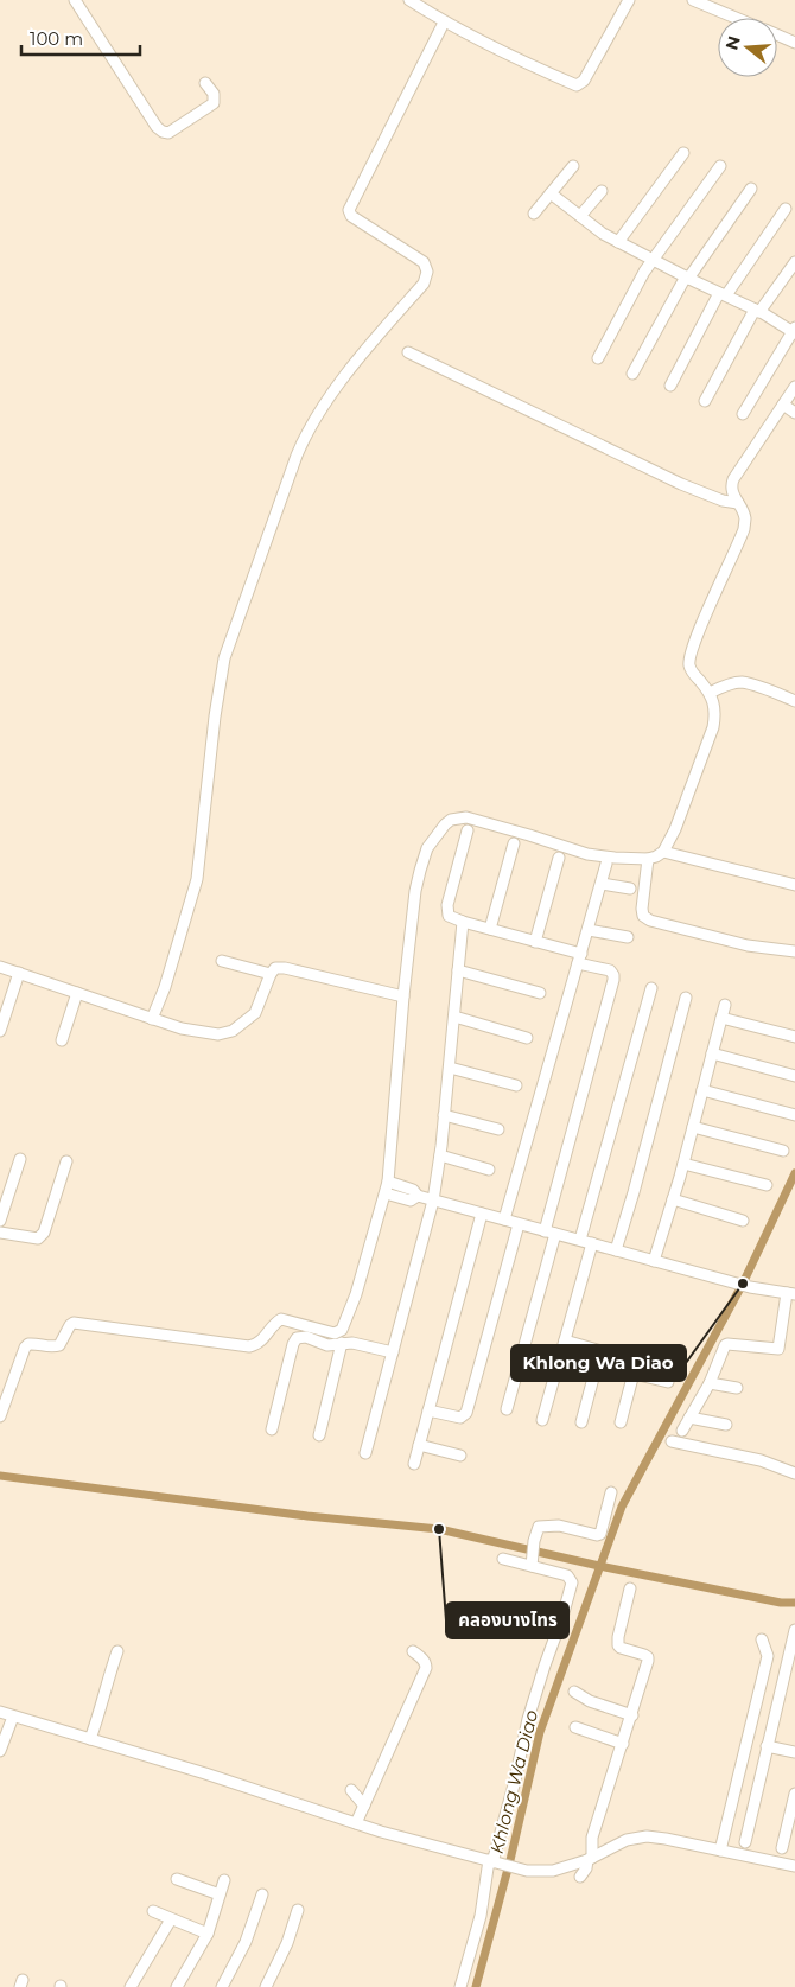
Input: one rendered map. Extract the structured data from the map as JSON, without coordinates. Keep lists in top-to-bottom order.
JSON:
{
  "water": ["Khlong Wa Diao"],
  "places": ["Khlong Wa Diao", "คลองบางไทร"],
  "scale_bar": "100 m",
  "north": "left"
}
